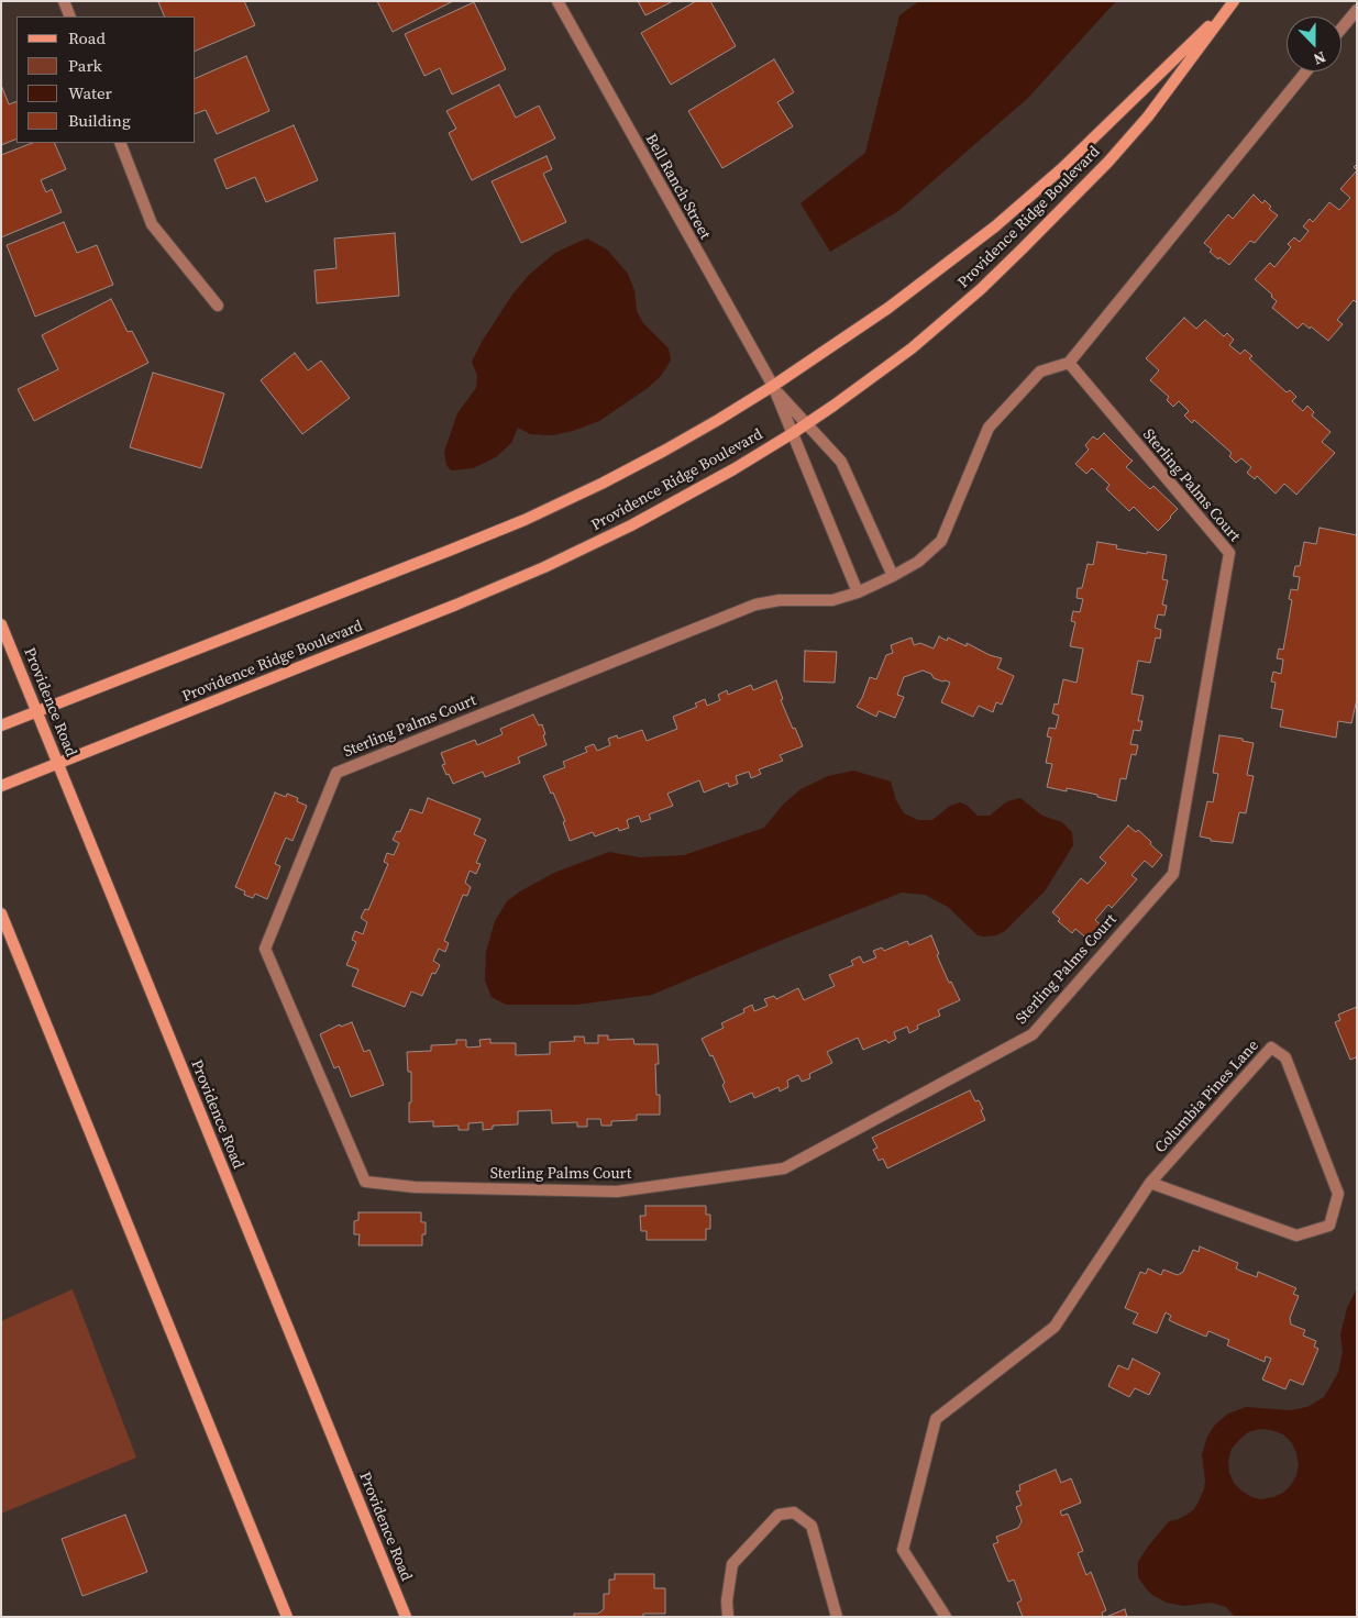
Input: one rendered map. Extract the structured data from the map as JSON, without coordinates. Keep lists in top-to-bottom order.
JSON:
{
  "streets": {
    "street": [
      "Bell Ranch Street",
      "Providence Ridge Boulevard",
      "Sterling Palms Court",
      "Providence Road",
      "Columbia Pines Lane"
    ]
  },
  "crossings": [
    ["Bell Ranch Street", "Providence Ridge Boulevard"],
    ["Providence Ridge Boulevard", "Providence Road"]
  ],
  "legend": [
    "Road",
    "Park",
    "Water",
    "Building"
  ],
  "north": "bottom"
}
